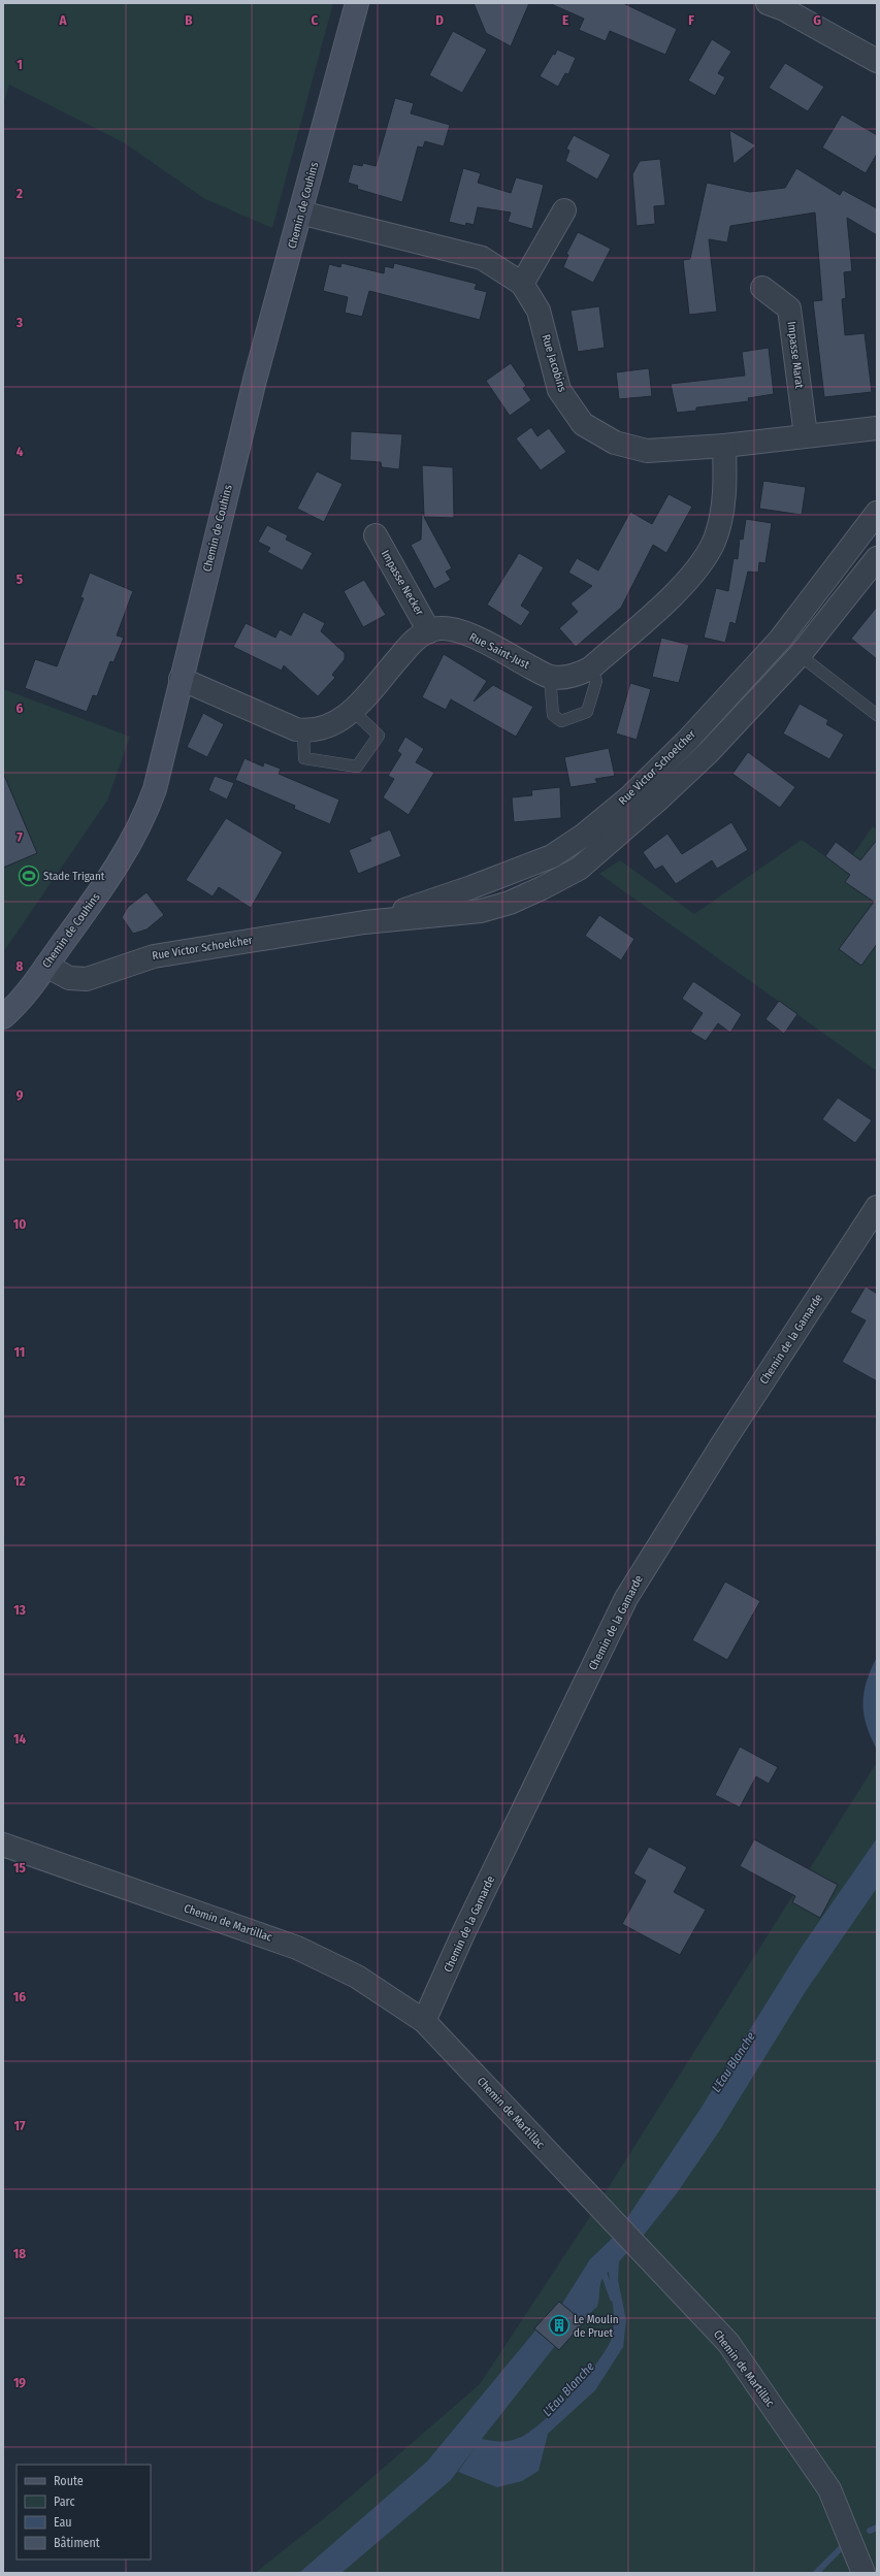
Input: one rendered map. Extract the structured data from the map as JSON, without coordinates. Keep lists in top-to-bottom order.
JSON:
{
  "streets": {
    "street": [
      "Chemin de Couhins",
      "Impasse Marat",
      "Rue Jacobins",
      "Impasse Necker",
      "Rue Saint-Just",
      "Rue Victor Schoelcher",
      "Chemin de la Gamarde",
      "Chemin de Martillac"
    ]
  },
  "crossings": [
    ["Chemin de Couhins", "Rue Jacobins"],
    ["Chemin de Couhins", "Rue Saint-Just"],
    ["Chemin de Couhins", "Rue Victor Schoelcher"],
    ["Impasse Marat", "Rue Jacobins"],
    ["Impasse Necker", "Rue Saint-Just"],
    ["Chemin de la Gamarde", "Chemin de Martillac"]
  ],
  "water": ["L'Eau Blanche"],
  "places": {
    "sports": ["Stade Trigant"],
    "building": ["Le Moulin de Pruet"]
  },
  "legend": [
    "Route",
    "Parc",
    "Eau",
    "Bâtiment"
  ],
  "grid": {
    "columns": [
      "A",
      "B",
      "C",
      "D",
      "E",
      "F",
      "G"
    ],
    "rows": [
      "1",
      "2",
      "3",
      "4",
      "5",
      "6",
      "7",
      "8",
      "9",
      "10",
      "11",
      "12",
      "13",
      "14",
      "15",
      "16",
      "17",
      "18",
      "19"
    ]
  }
}
